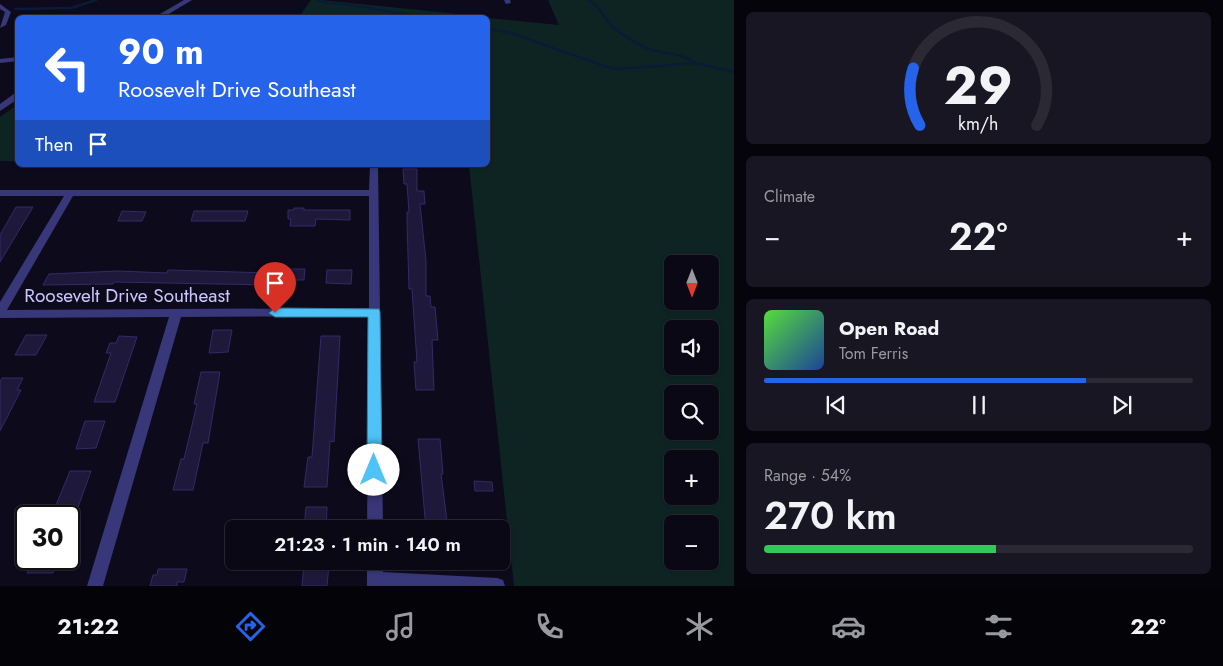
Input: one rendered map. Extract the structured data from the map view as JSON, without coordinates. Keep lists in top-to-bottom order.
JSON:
{
  "streets": {
    "street": ["Roosevelt Drive Southeast"]
  },
  "north": "bottom",
  "page": {
    "turn": ["90 m", "Roosevelt Drive Southeast"],
    "then": "Then",
    "tile": [
      "Climate",
      ["Range · 54%", "270 km"]
    ],
    "heat": ["−", "22°", "+"],
    "map_buttons": ["+", "−"],
    "song": ["Open Road", "Tom Ferris"],
    "limit": "30",
    "trip": "21:23 · 1 min · 140 m",
    "tabs": ["21:22", "22°"],
    "gauge": ["29", "km/h"]
  }
}
